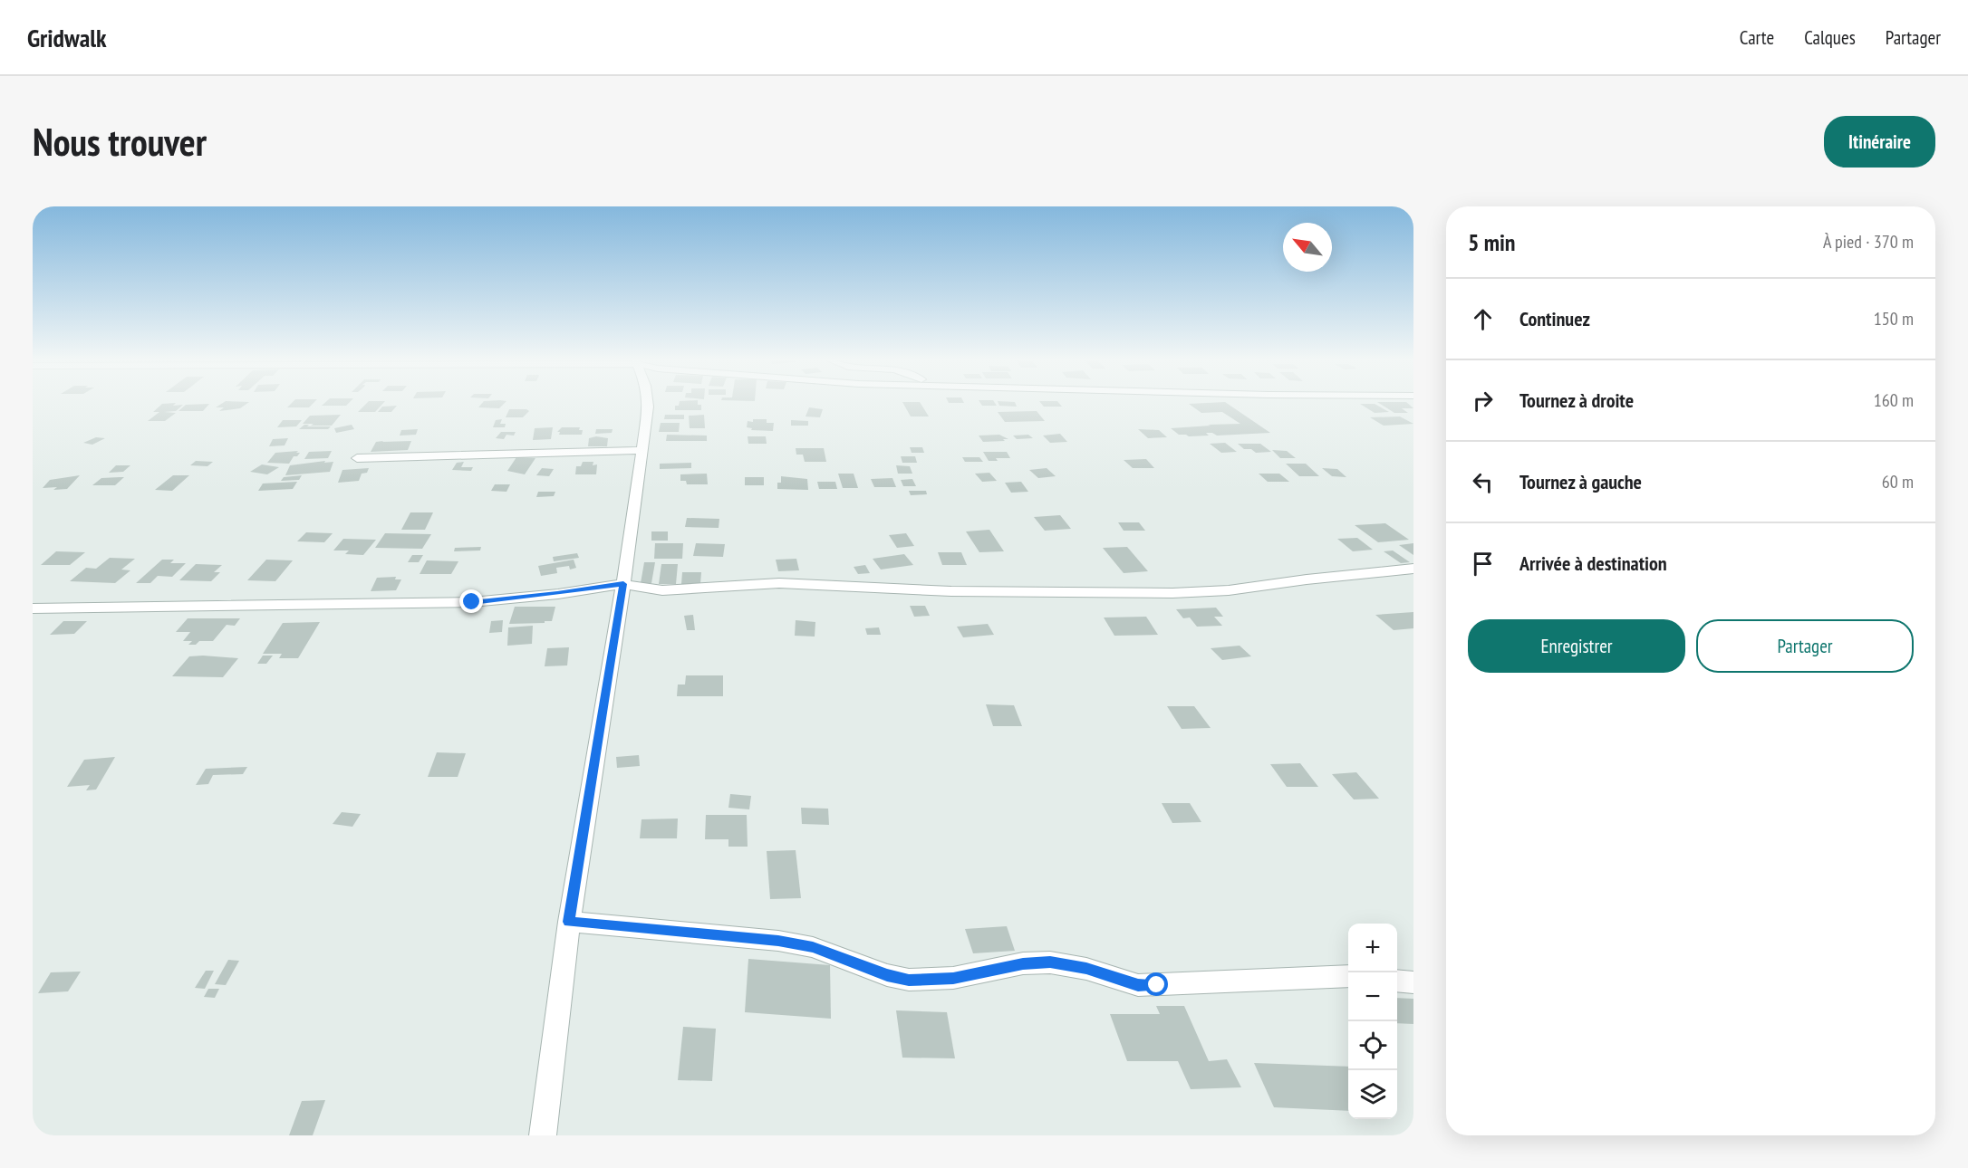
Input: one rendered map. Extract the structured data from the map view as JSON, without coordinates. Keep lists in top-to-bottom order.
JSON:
{
  "north": "top left",
  "page": {
    "header": "Gridwalk",
    "nav": ["Carte", "Calques", "Partager"],
    "buttons": [
      "Itinéraire",
      ["Enregistrer", "Partager"]
    ],
    "title": "Nous trouver",
    "heading": ["5 min", "À pied · 370 m"],
    "list": [
      ["Continuez", "150 m"],
      ["Tournez à droite", "160 m"],
      ["Tournez à gauche", "60 m"],
      "Arrivée à destination"
    ],
    "map_buttons": ["+", "−"]
  }
}
